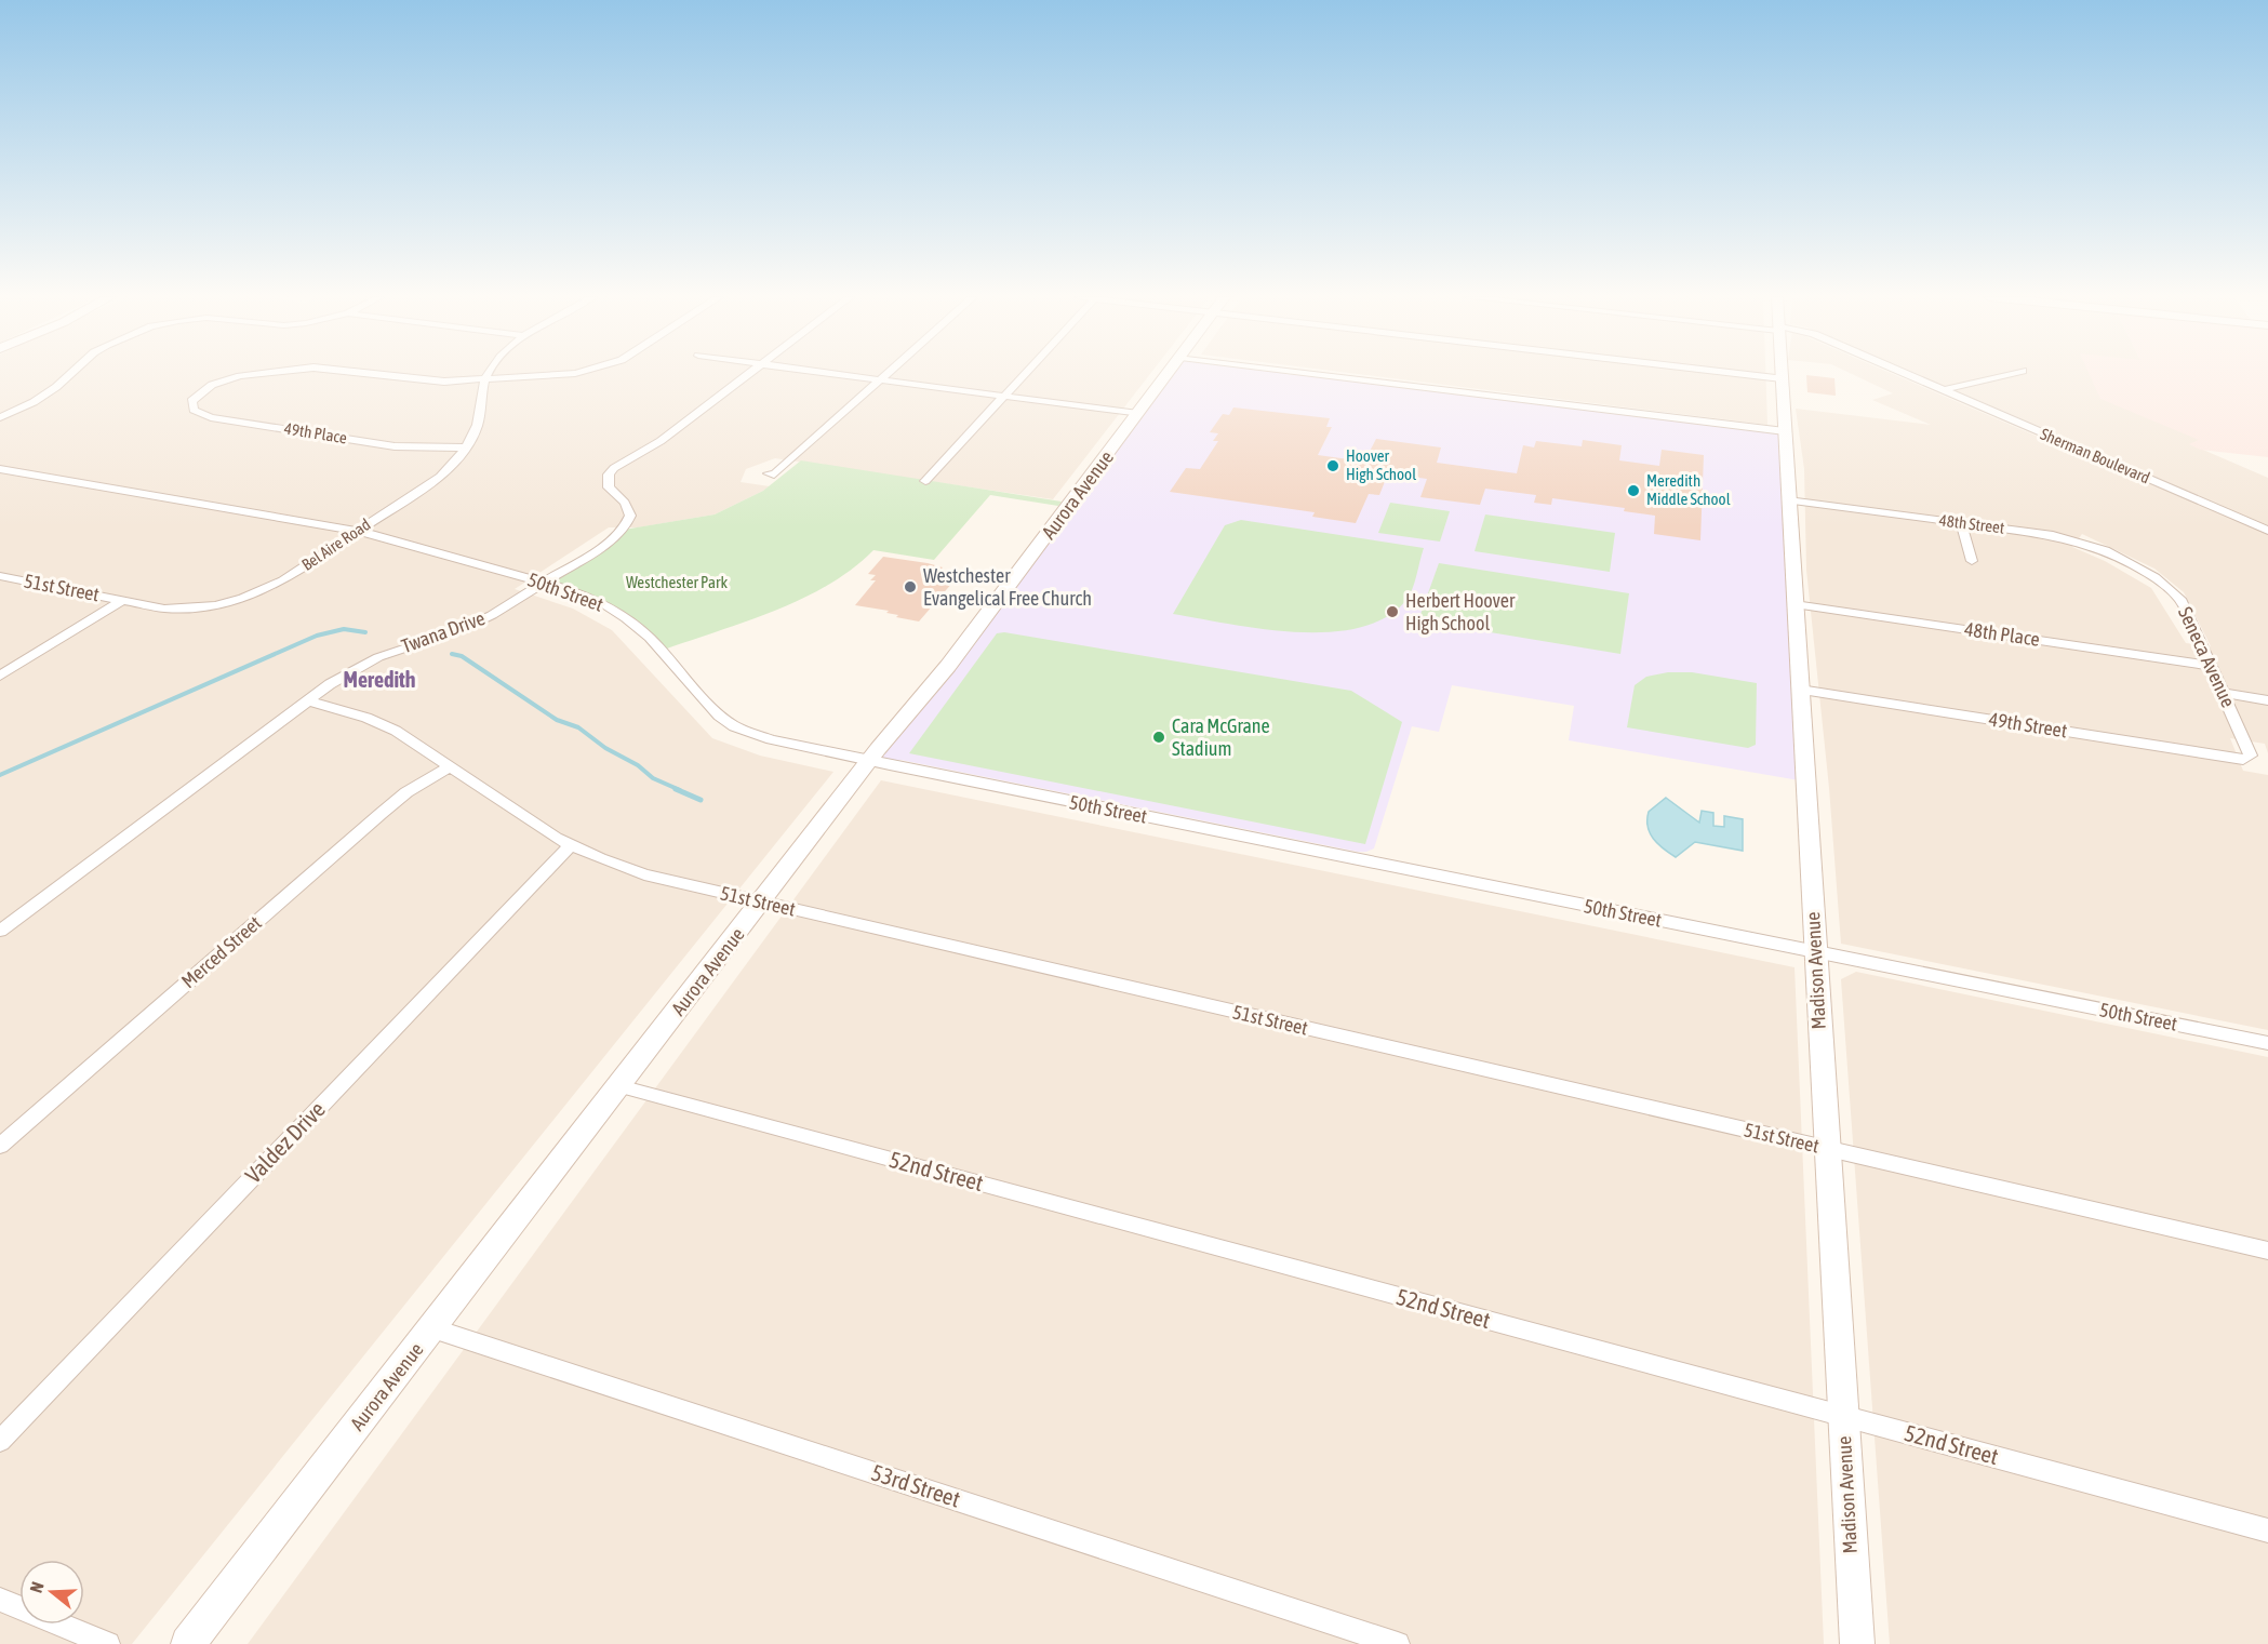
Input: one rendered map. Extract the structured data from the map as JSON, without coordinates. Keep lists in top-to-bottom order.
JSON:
{
  "streets": {
    "street": [
      "49th Place",
      "Sherman Boulevard",
      "Aurora Avenue",
      "48th Street",
      "Bel Aire Road",
      "51st Street",
      "50th Street",
      "Twana Drive",
      "48th Place",
      "Seneca Avenue",
      "49th Street",
      "Merced Street",
      "Madison Avenue",
      "Valdez Drive",
      "52nd Street",
      "53rd Street"
    ]
  },
  "crossings": [
    ["49th Place", "Bel Aire Road"],
    ["Aurora Avenue", "51st Street"],
    ["Aurora Avenue", "50th Street"],
    ["Aurora Avenue", "52nd Street"],
    ["Aurora Avenue", "53rd Street"],
    ["48th Street", "Seneca Avenue"],
    ["48th Street", "Madison Avenue"],
    ["Bel Aire Road", "51st Street"],
    ["Bel Aire Road", "50th Street"],
    ["51st Street", "Twana Drive"],
    ["51st Street", "Merced Street"],
    ["51st Street", "Madison Avenue"],
    ["51st Street", "Valdez Drive"],
    ["50th Street", "Twana Drive"],
    ["50th Street", "Madison Avenue"],
    ["48th Place", "Seneca Avenue"],
    ["48th Place", "Madison Avenue"],
    ["Seneca Avenue", "49th Street"],
    ["49th Street", "Madison Avenue"],
    ["Madison Avenue", "52nd Street"]
  ],
  "districts": ["Meredith"],
  "parks": ["Westchester Park"],
  "places": [
    "Hoover High School",
    "Meredith Middle School",
    "Westchester Evangelical Free Church",
    "Herbert Hoover High School",
    "Cara McGrane Stadium"
  ],
  "north": "left"
}
